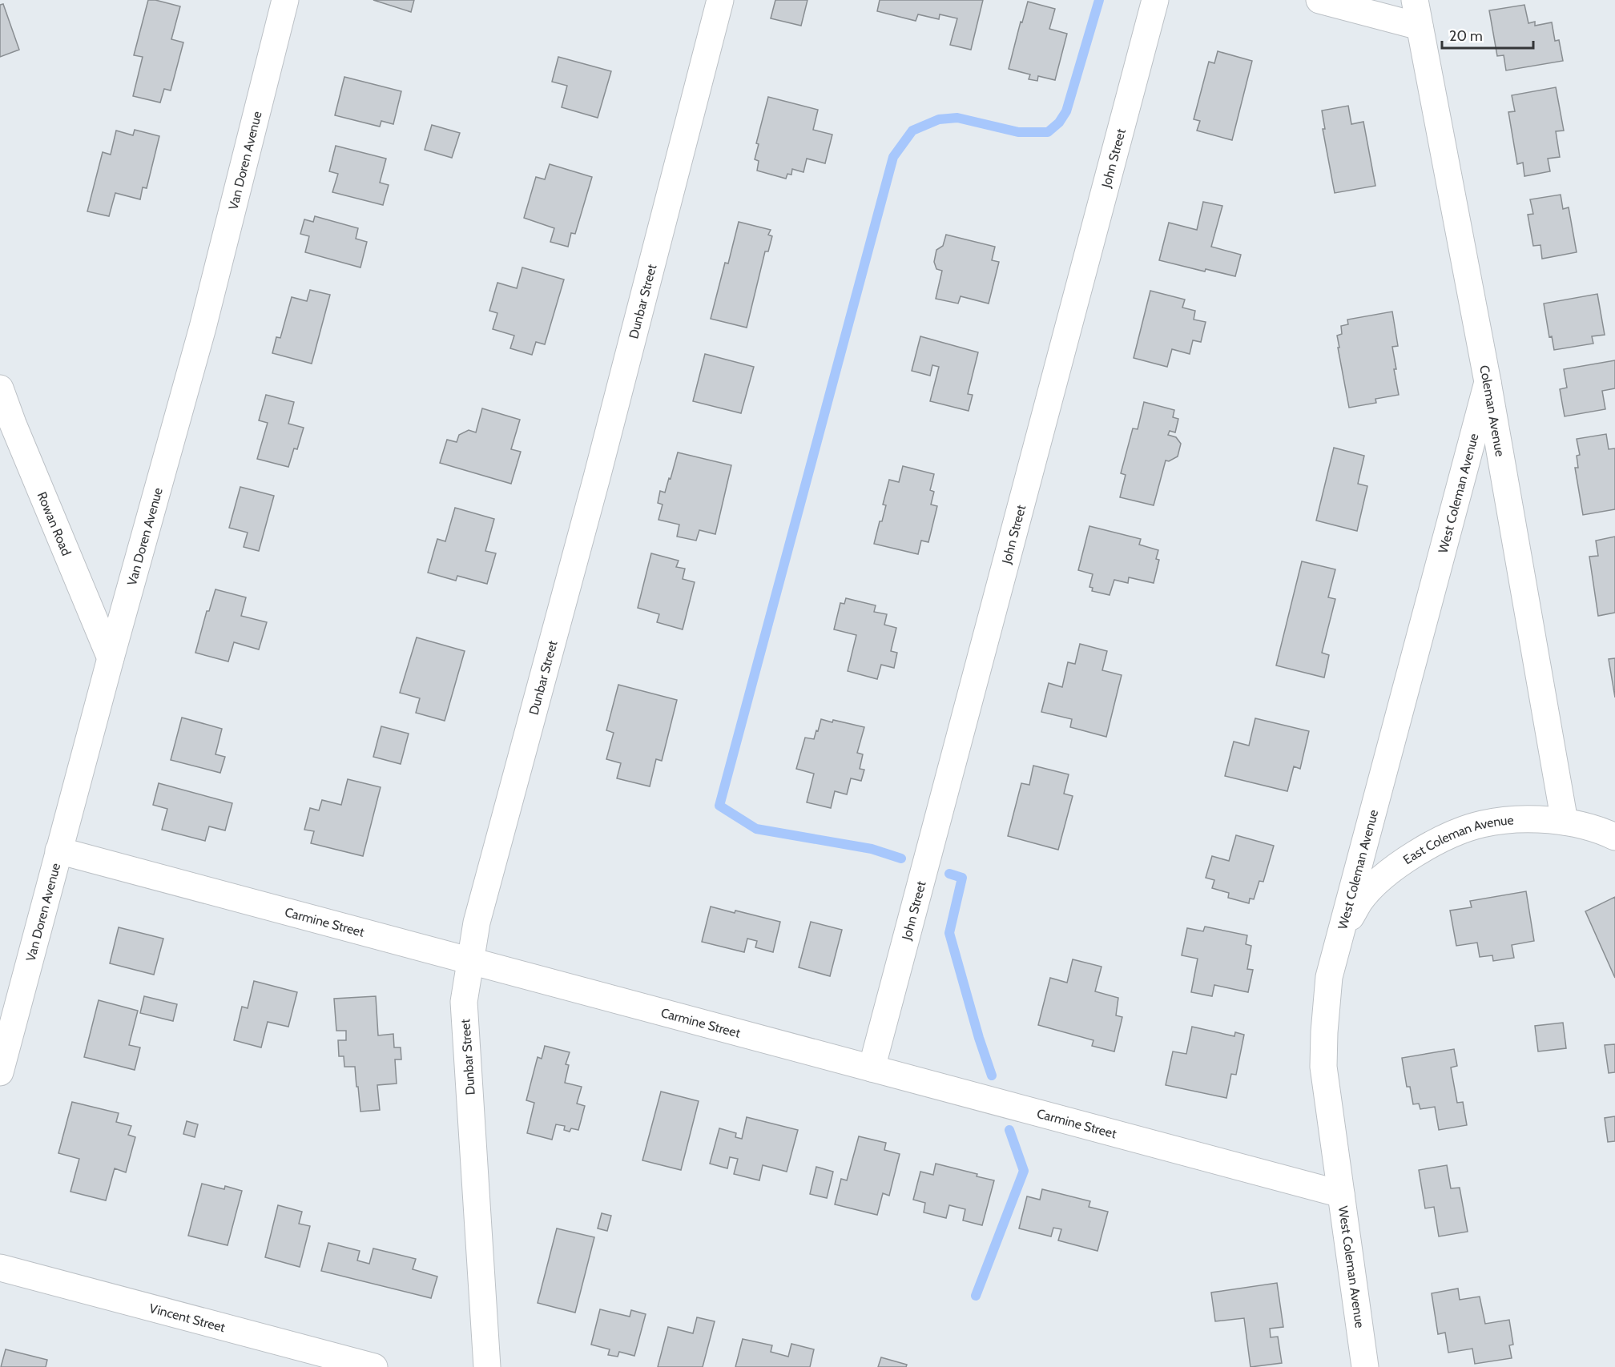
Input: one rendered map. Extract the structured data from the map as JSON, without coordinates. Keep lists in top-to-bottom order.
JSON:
{
  "streets": {
    "street": [
      "John Street",
      "Van Doren Avenue",
      "Dunbar Street",
      "Coleman Avenue",
      "West Coleman Avenue",
      "Rowan Road",
      "East Coleman Avenue",
      "Carmine Street",
      "Vincent Street"
    ]
  },
  "crossings": [
    ["John Street", "Carmine Street"],
    ["Van Doren Avenue", "Rowan Road"],
    ["Van Doren Avenue", "Carmine Street"],
    ["Dunbar Street", "Carmine Street"],
    ["Coleman Avenue", "West Coleman Avenue"],
    ["Coleman Avenue", "East Coleman Avenue"],
    ["West Coleman Avenue", "East Coleman Avenue"],
    ["West Coleman Avenue", "Carmine Street"]
  ],
  "scale_bar": "20 m"
}
